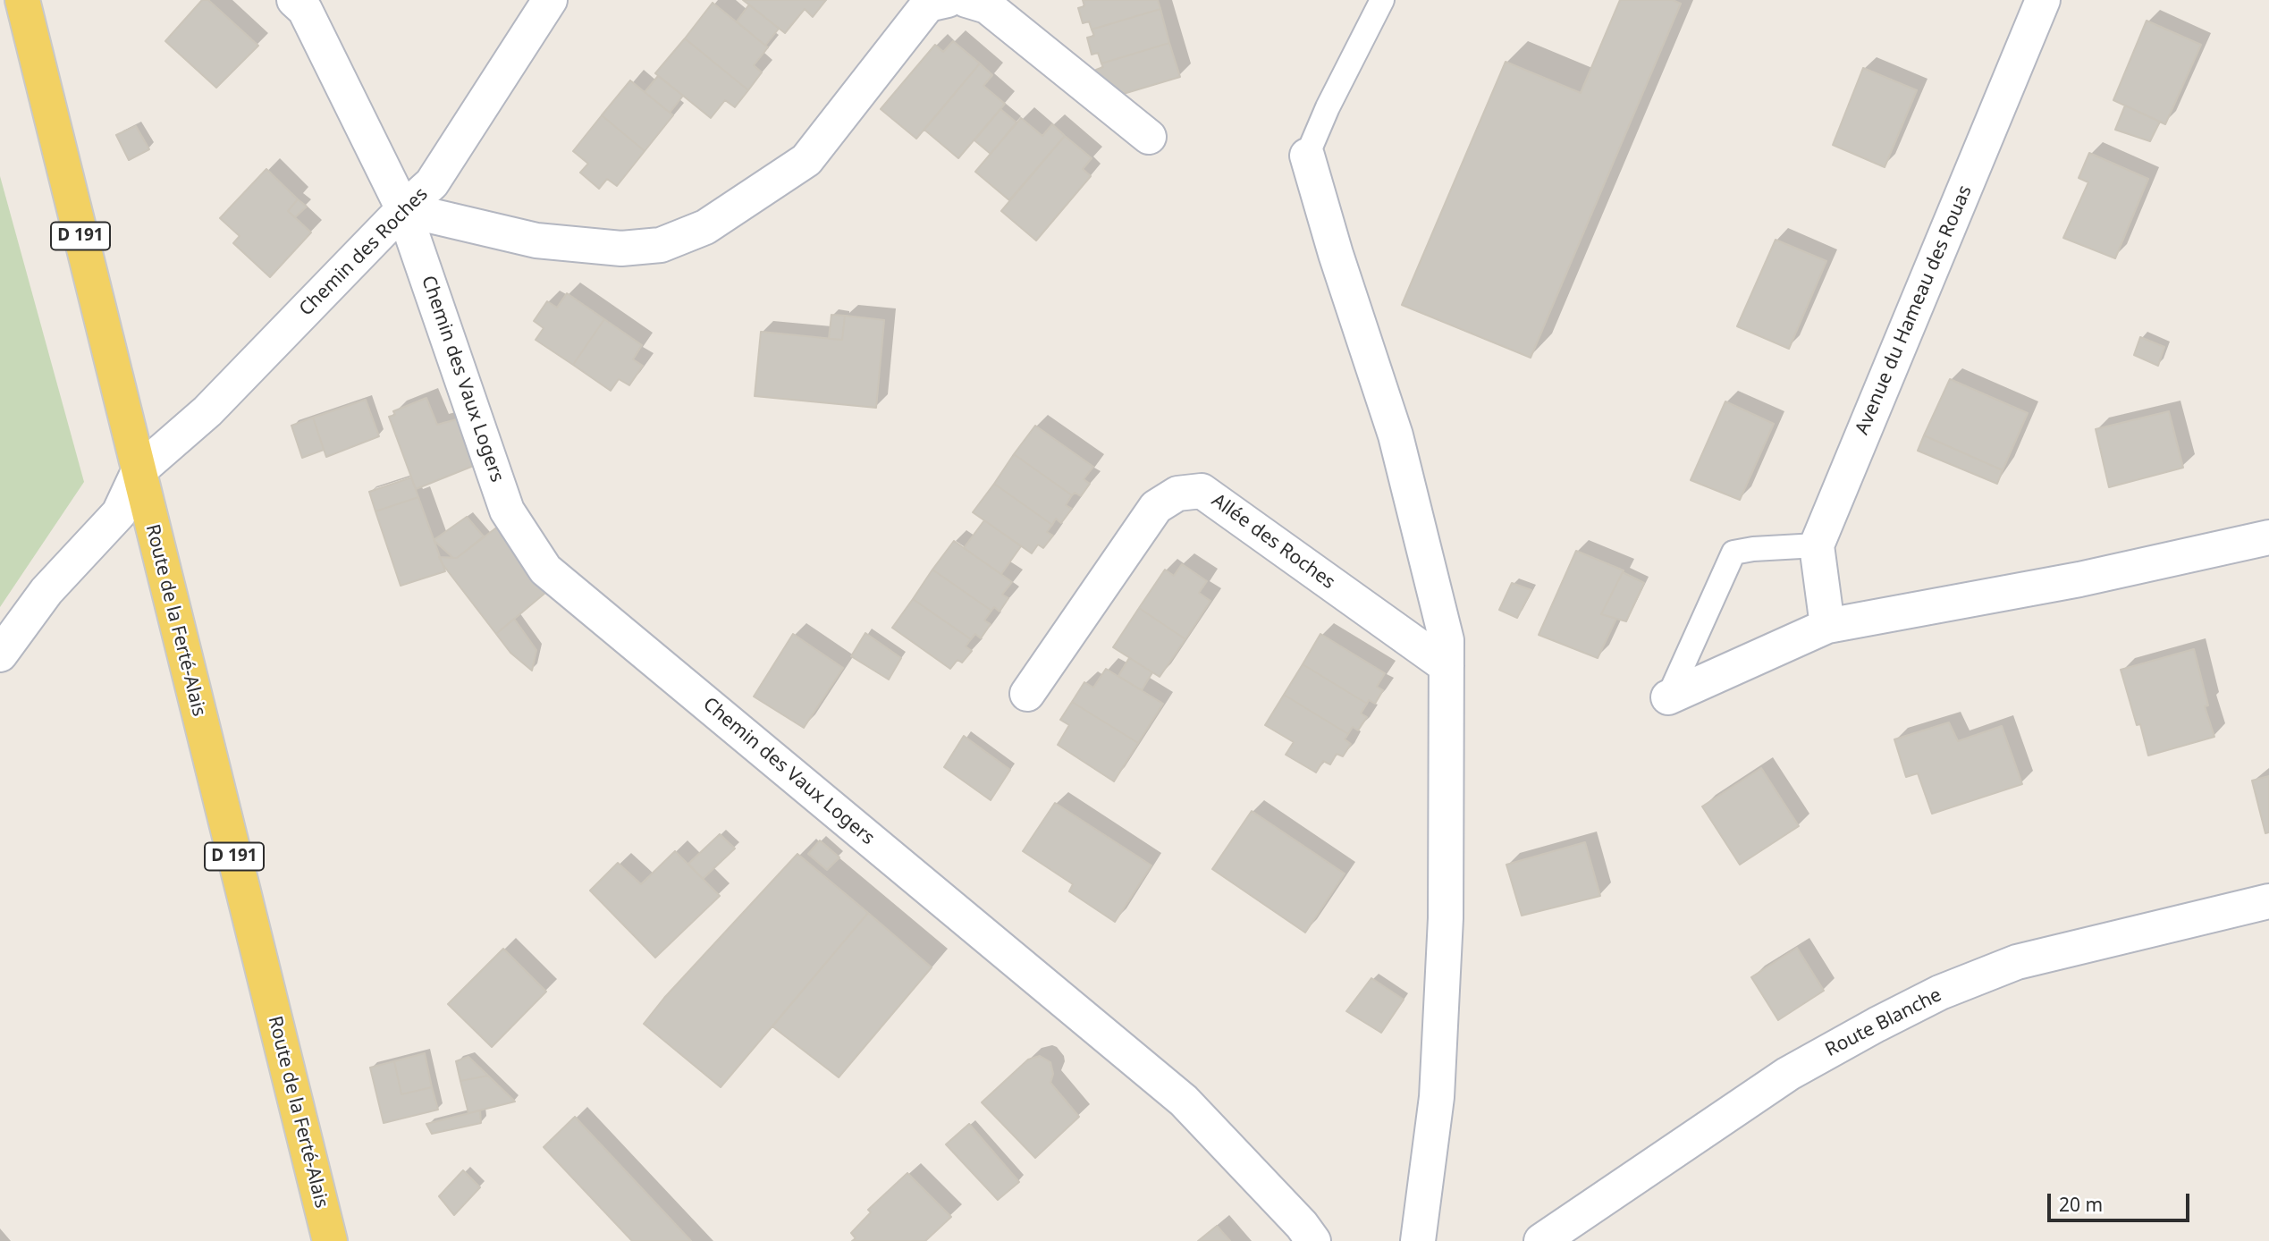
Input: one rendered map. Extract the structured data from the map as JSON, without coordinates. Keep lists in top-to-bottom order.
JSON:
{
  "streets": {
    "main road": ["D 191", "Route de la Ferté-Alais"],
    "street": [
      "Chemin des Roches",
      "Avenue du Hameau des Rouas",
      "Chemin des Vaux Logers",
      "Allée des Roches",
      "Route Blanche"
    ]
  },
  "crossings": [
    ["Chemin des Roches", "Chemin des Vaux Logers"],
    ["Chemin des Roches", "Route de la Ferté-Alais"]
  ],
  "scale_bar": "20 m"
}
